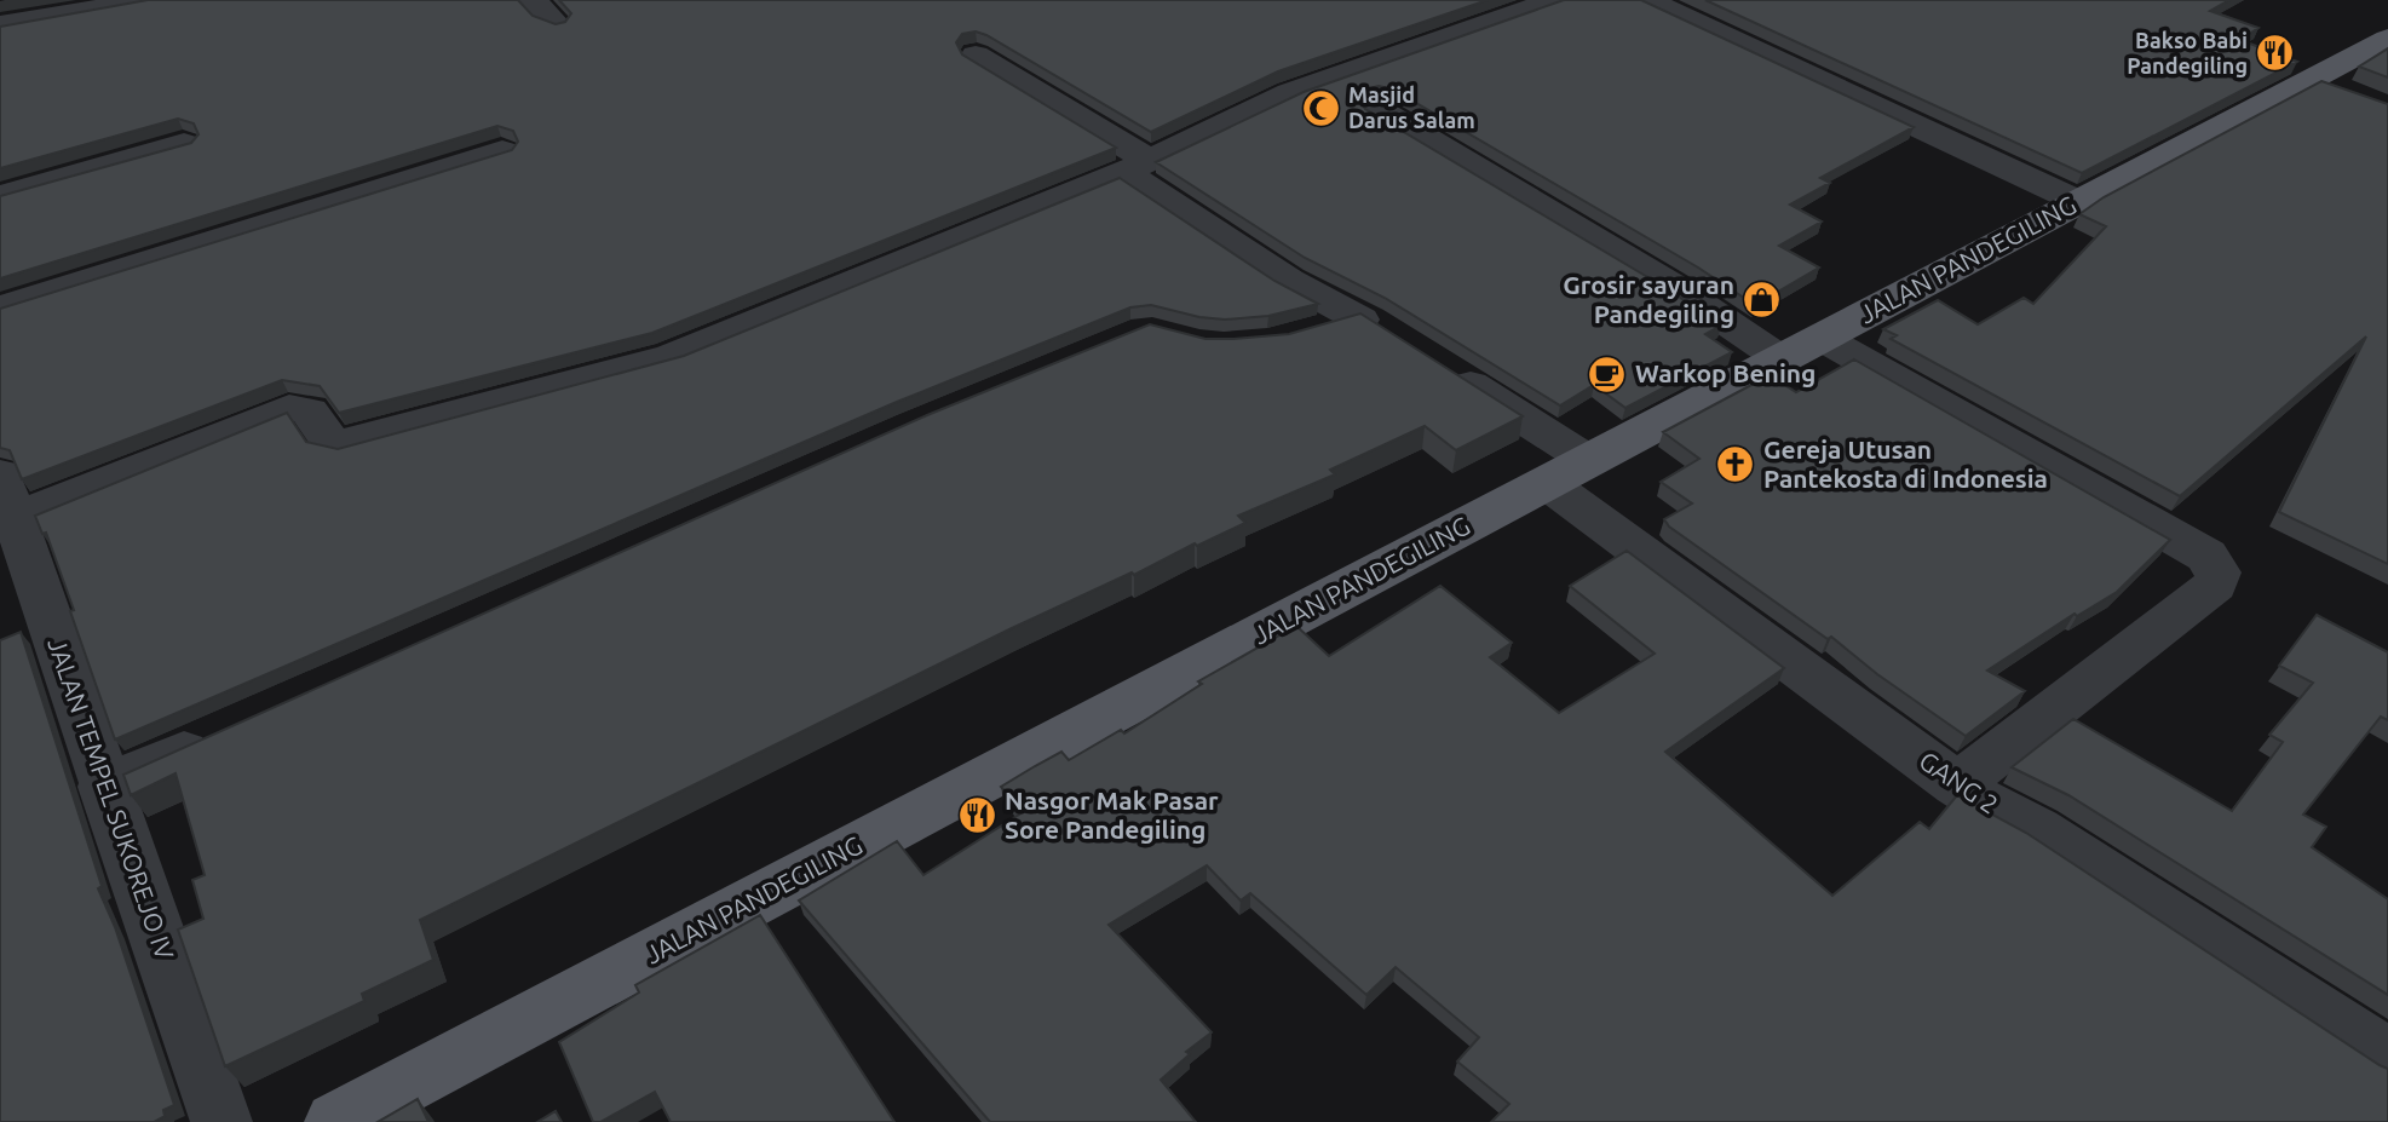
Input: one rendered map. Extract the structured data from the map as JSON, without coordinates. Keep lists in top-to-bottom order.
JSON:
{
  "streets": {
    "main road": ["JALAN PANDEGILING"],
    "street": ["GANG 2", "JALAN TEMPEL SUKOREJO IV"]
  },
  "crossings": [
    ["JALAN PANDEGILING", "GANG 2"]
  ],
  "places": {
    "restaurant": ["Bakso Babi Pandegiling", "Nasgor Mak Pasar Sore Pandegiling"],
    "mosque": ["Masjid Darus Salam"],
    "shop": ["Grosir sayuran Pandegiling"],
    "cafe": ["Warkop Bening"],
    "church": ["Gereja Utusan Pantekosta di Indonesia"]
  }
}
